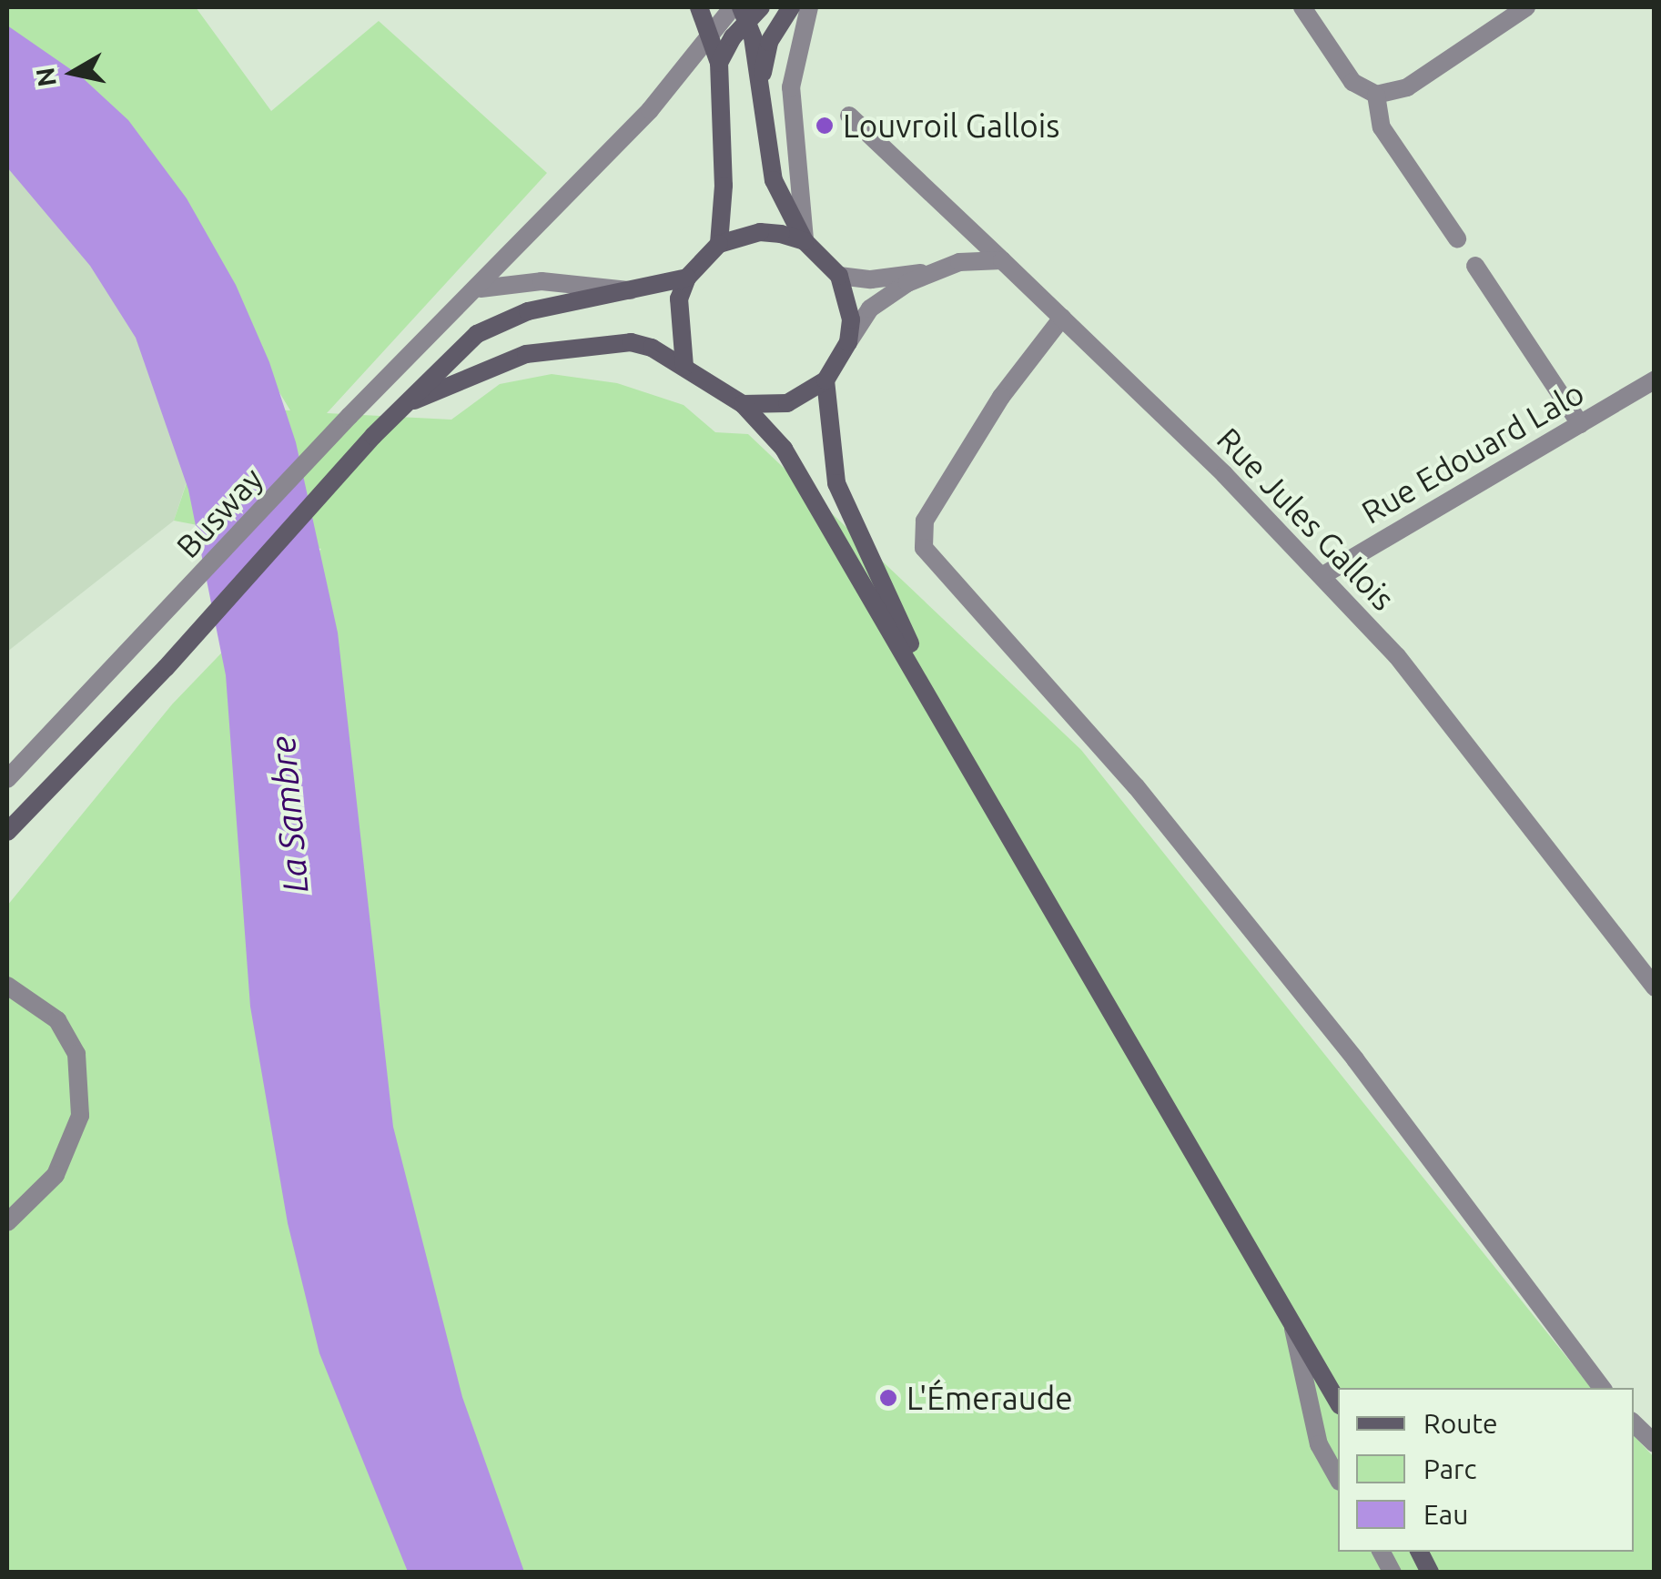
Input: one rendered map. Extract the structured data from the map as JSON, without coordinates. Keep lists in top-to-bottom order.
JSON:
{
  "streets": {
    "street": ["Rue Edouard Lalo", "Busway", "Rue Jules Gallois"]
  },
  "crossings": [
    ["Rue Edouard Lalo", "Rue Jules Gallois"]
  ],
  "water": ["La Sambre"],
  "places": ["Louvroil Gallois", "L'Émeraude"],
  "legend": ["Route", "Parc", "Eau"],
  "north": "left"
}
